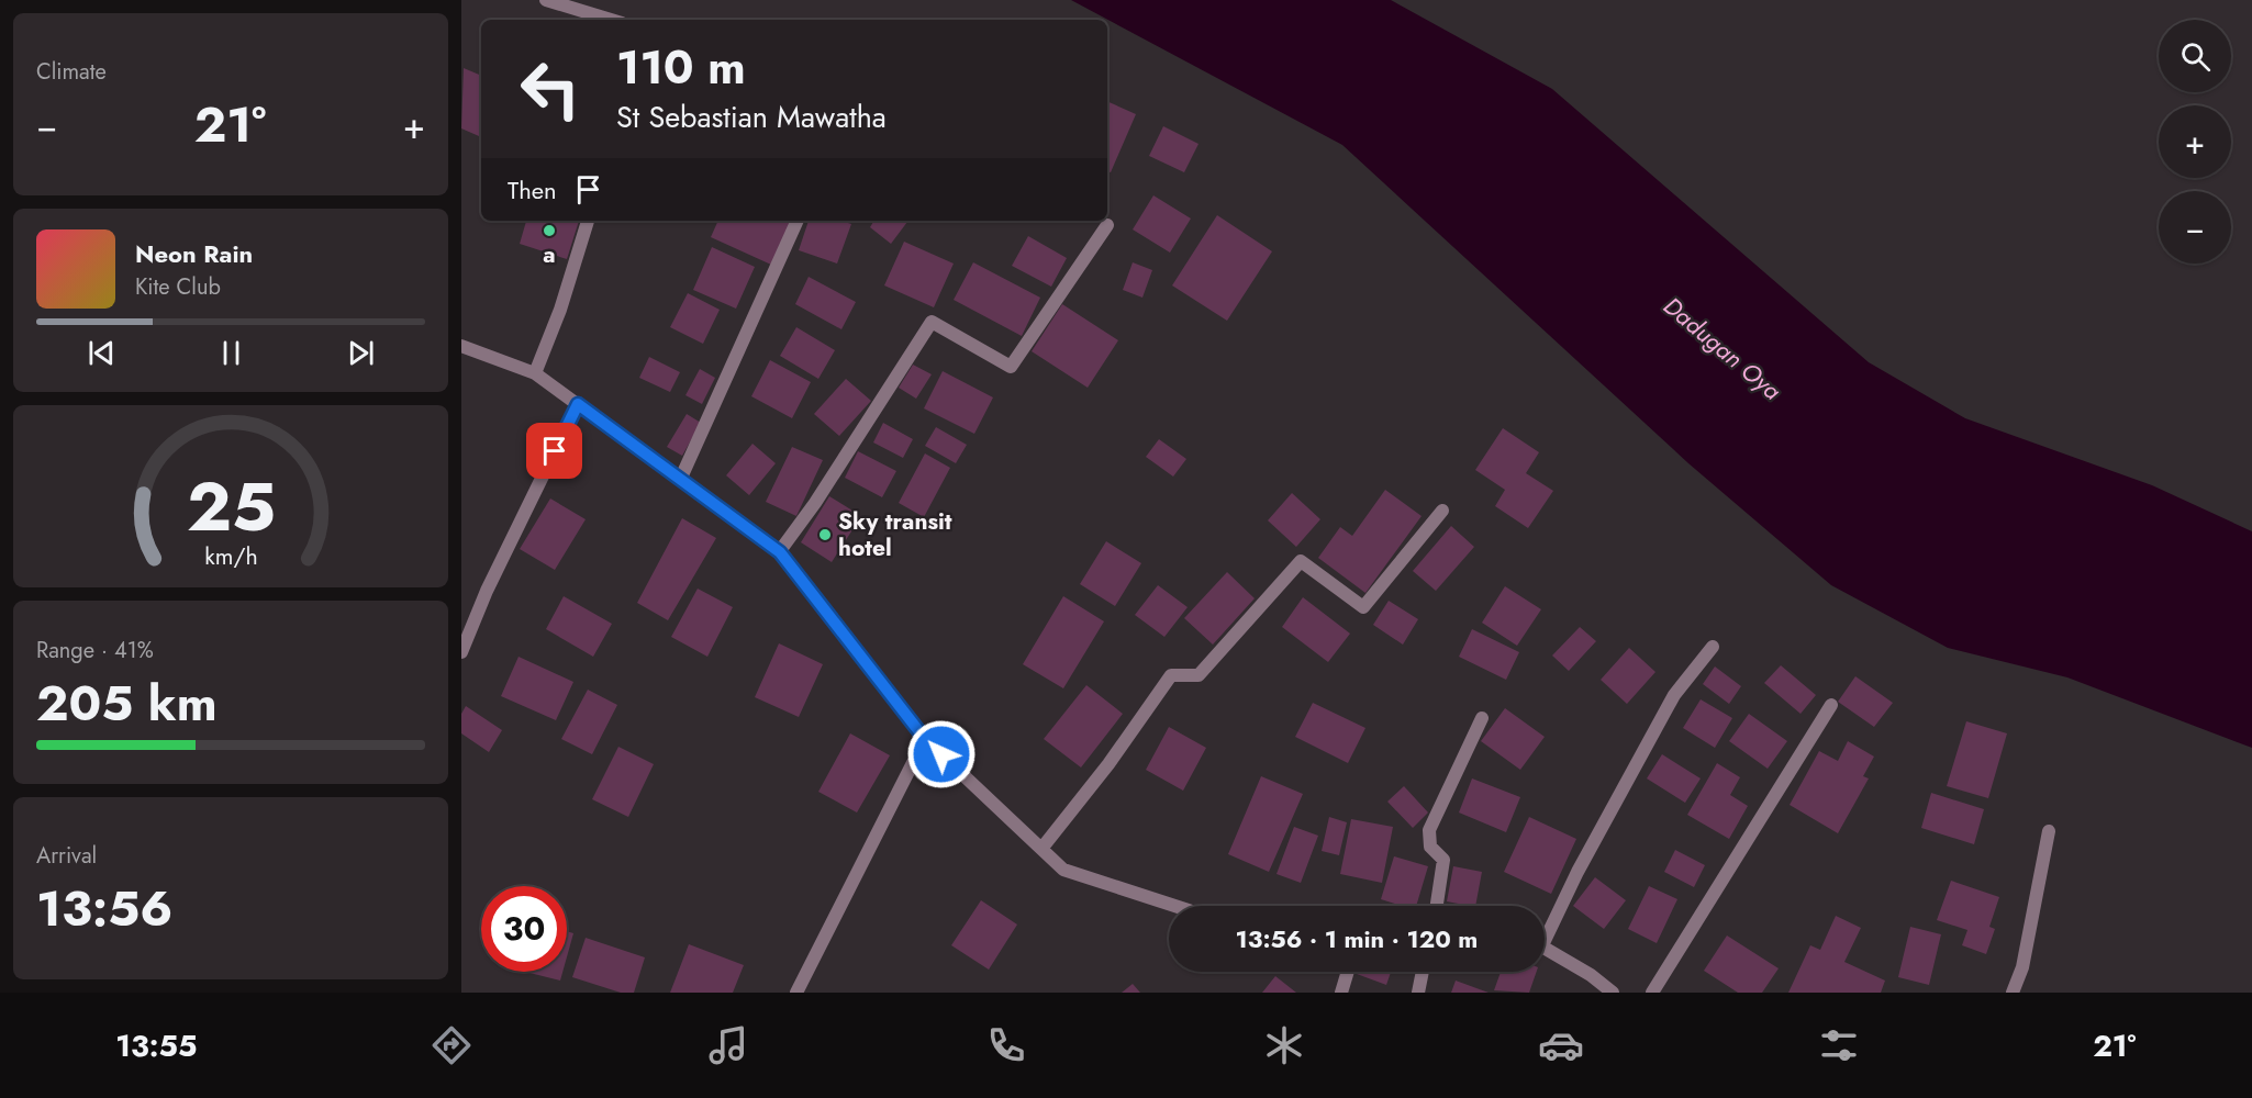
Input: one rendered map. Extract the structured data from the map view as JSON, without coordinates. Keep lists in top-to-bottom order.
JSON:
{
  "water": ["Dadugan Oya"],
  "places": ["a", "Sky transit hotel"],
  "page": {
    "tile": [
      "Climate",
      ["Range · 41%", "205 km"],
      ["Arrival", "13:56"]
    ],
    "map_buttons": ["+", "−"],
    "turn": ["110 m", "St Sebastian Mawatha"],
    "heat": ["−", "21°", "+"],
    "then": "Then",
    "song": ["Neon Rain", "Kite Club"],
    "limit": "30",
    "trip": "13:56 · 1 min · 120 m",
    "tabs": ["13:55", "21°"],
    "gauge": ["25", "km/h"]
  }
}
